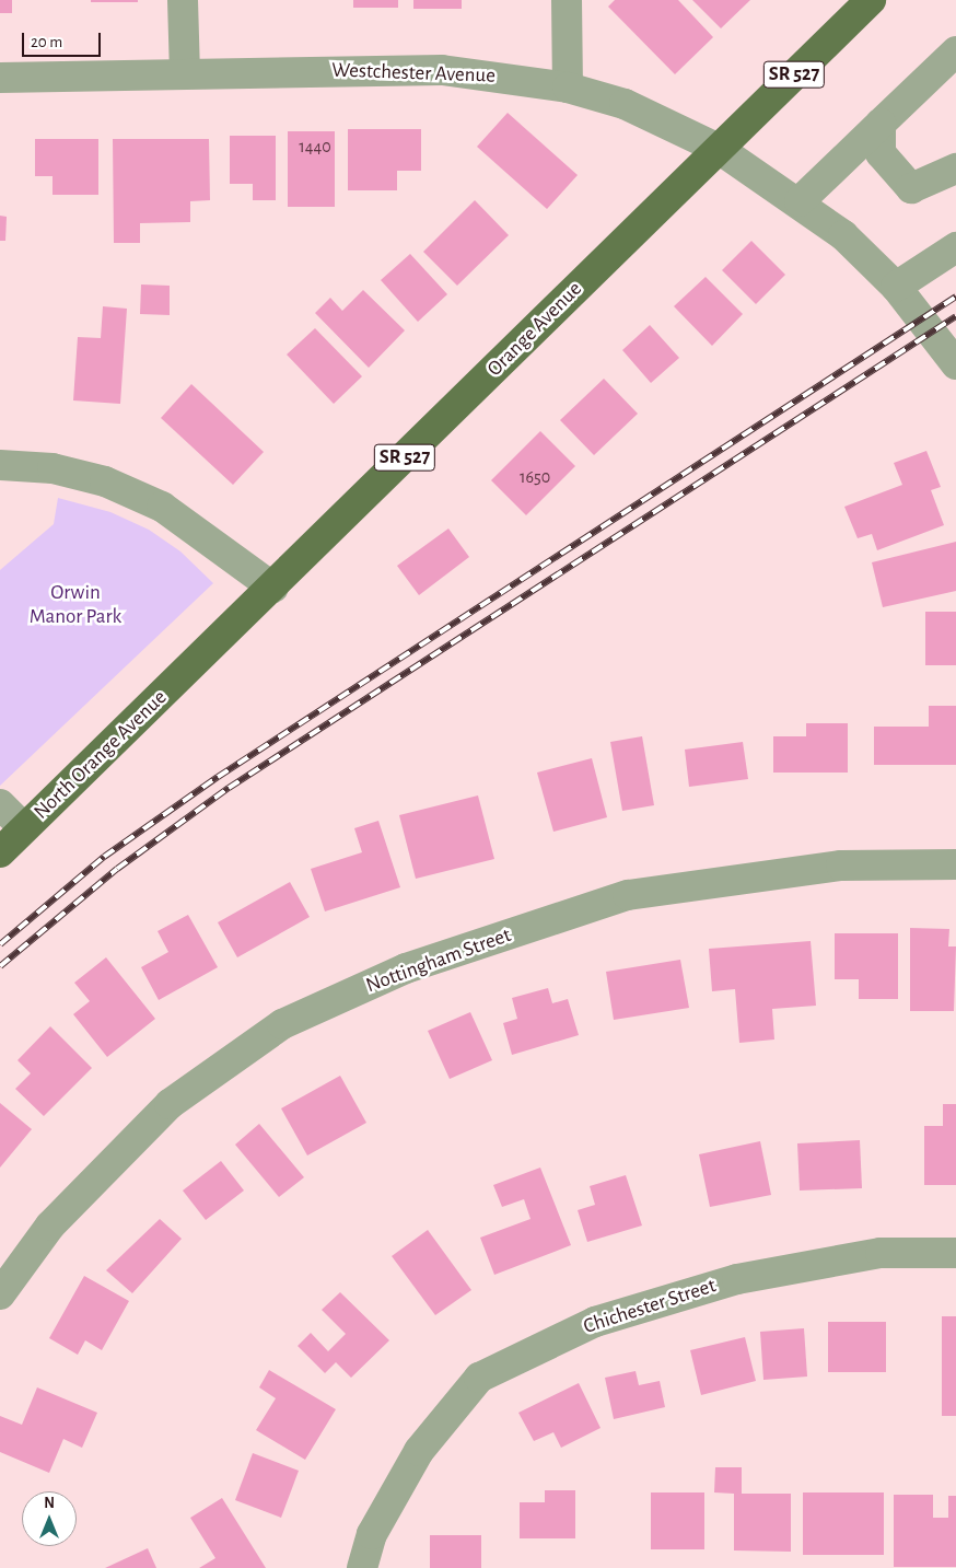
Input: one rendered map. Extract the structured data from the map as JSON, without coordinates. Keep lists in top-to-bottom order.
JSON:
{
  "streets": {
    "main road": ["SR 527", "Orange Avenue", "North Orange Avenue"],
    "street": ["Westchester Avenue", "Nottingham Street", "Chichester Street"]
  },
  "crossings": [
    ["Westchester Avenue", "Orange Avenue"],
    ["Orange Avenue", "North Orange Avenue"]
  ],
  "parks": ["Orwin Manor Park"],
  "house_numbers": ["1440", "1650"],
  "scale_bar": "20 m",
  "north": "top"
}
